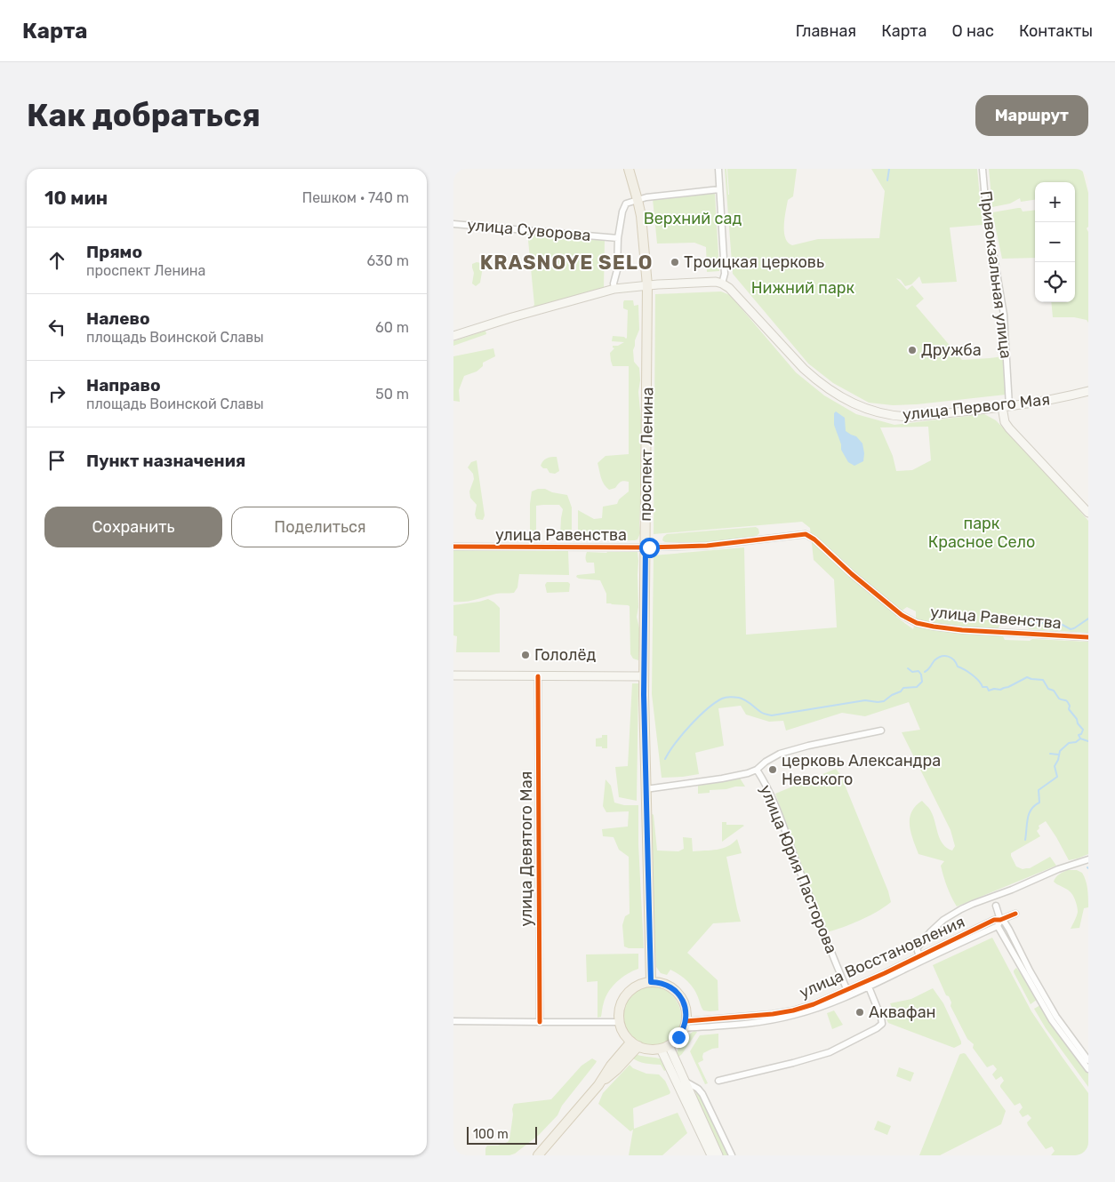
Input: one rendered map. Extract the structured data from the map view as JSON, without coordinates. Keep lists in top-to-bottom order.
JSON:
{
  "streets": {
    "main road": ["улица Первого Мая", "проспект Ленина"],
    "street": [
      "улица Суворова",
      "Привокзальная улица",
      "улица Равенства",
      "улица Девятого Мая",
      "улица Юрия Пасторова",
      "улица Восстановления"
    ]
  },
  "crossings": [
    ["Привокзальная улица", "улица Первого Мая"],
    ["проспект Ленина", "улица Равенства"],
    ["проспект Ленина", "улица Восстановления"],
    ["улица Юрия Пасторова", "улица Восстановления"]
  ],
  "districts": ["KRASNOYE SELO"],
  "parks": ["Верхний сад", "Нижний парк", "парк Красное Село"],
  "places": [
    "Троицкая церковь",
    "Дружба",
    "Гололёд",
    "церковь Александра Невского",
    "Аквафан"
  ],
  "scale_bar": "100 m",
  "page": {
    "header": "Карта",
    "nav": [
      "Главная",
      "Карта",
      "О нас",
      "Контакты"
    ],
    "buttons": [
      "Маршрут",
      ["Сохранить", "Поделиться"]
    ],
    "title": "Как добраться",
    "heading": ["10 мин", "Пешком · 740 m"],
    "map_buttons": ["+", "−"],
    "list": [
      ["Прямо", "проспект Ленина", "630 m"],
      ["Налево", "площадь Воинской Славы", "60 m"],
      ["Направо", "площадь Воинской Славы", "50 m"],
      "Пункт назначения"
    ],
    "scale": "100 m"
  }
}
